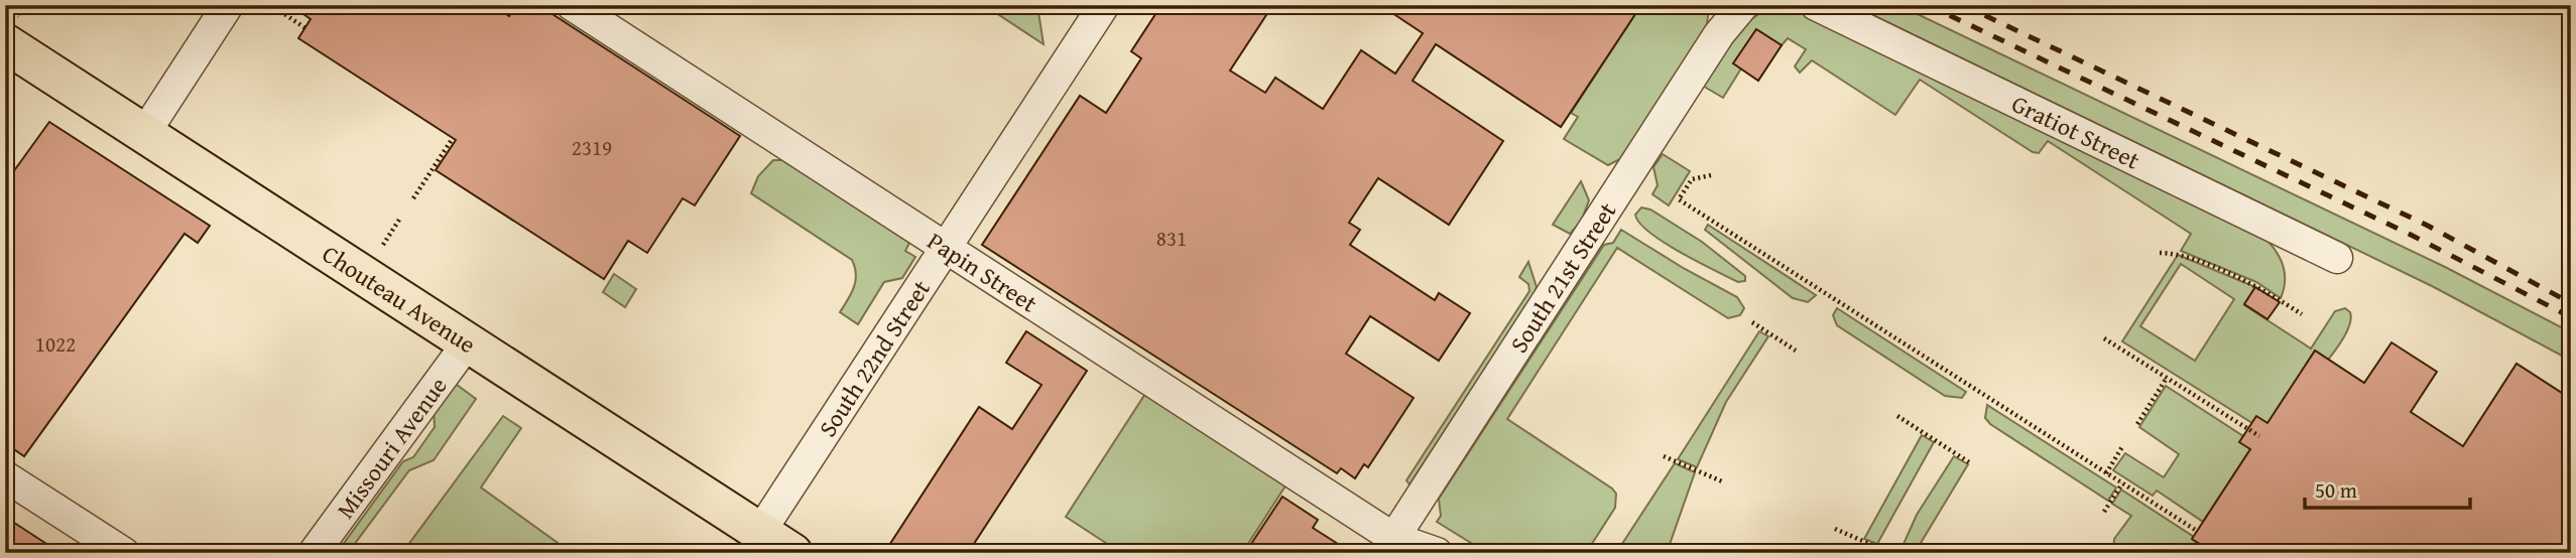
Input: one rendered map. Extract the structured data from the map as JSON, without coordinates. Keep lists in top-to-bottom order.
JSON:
{
  "streets": {
    "main road": ["Chouteau Avenue"],
    "street": [
      "Gratiot Street",
      "Papin Street",
      "South 21st Street",
      "South 22nd Street",
      "Missouri Avenue"
    ]
  },
  "crossings": [
    ["Papin Street", "South 21st Street"],
    ["Papin Street", "South 22nd Street"],
    ["Chouteau Avenue", "South 22nd Street"],
    ["Chouteau Avenue", "Missouri Avenue"]
  ],
  "house_numbers": ["2319", "831", "1022"],
  "scale_bar": "50 m"
}
